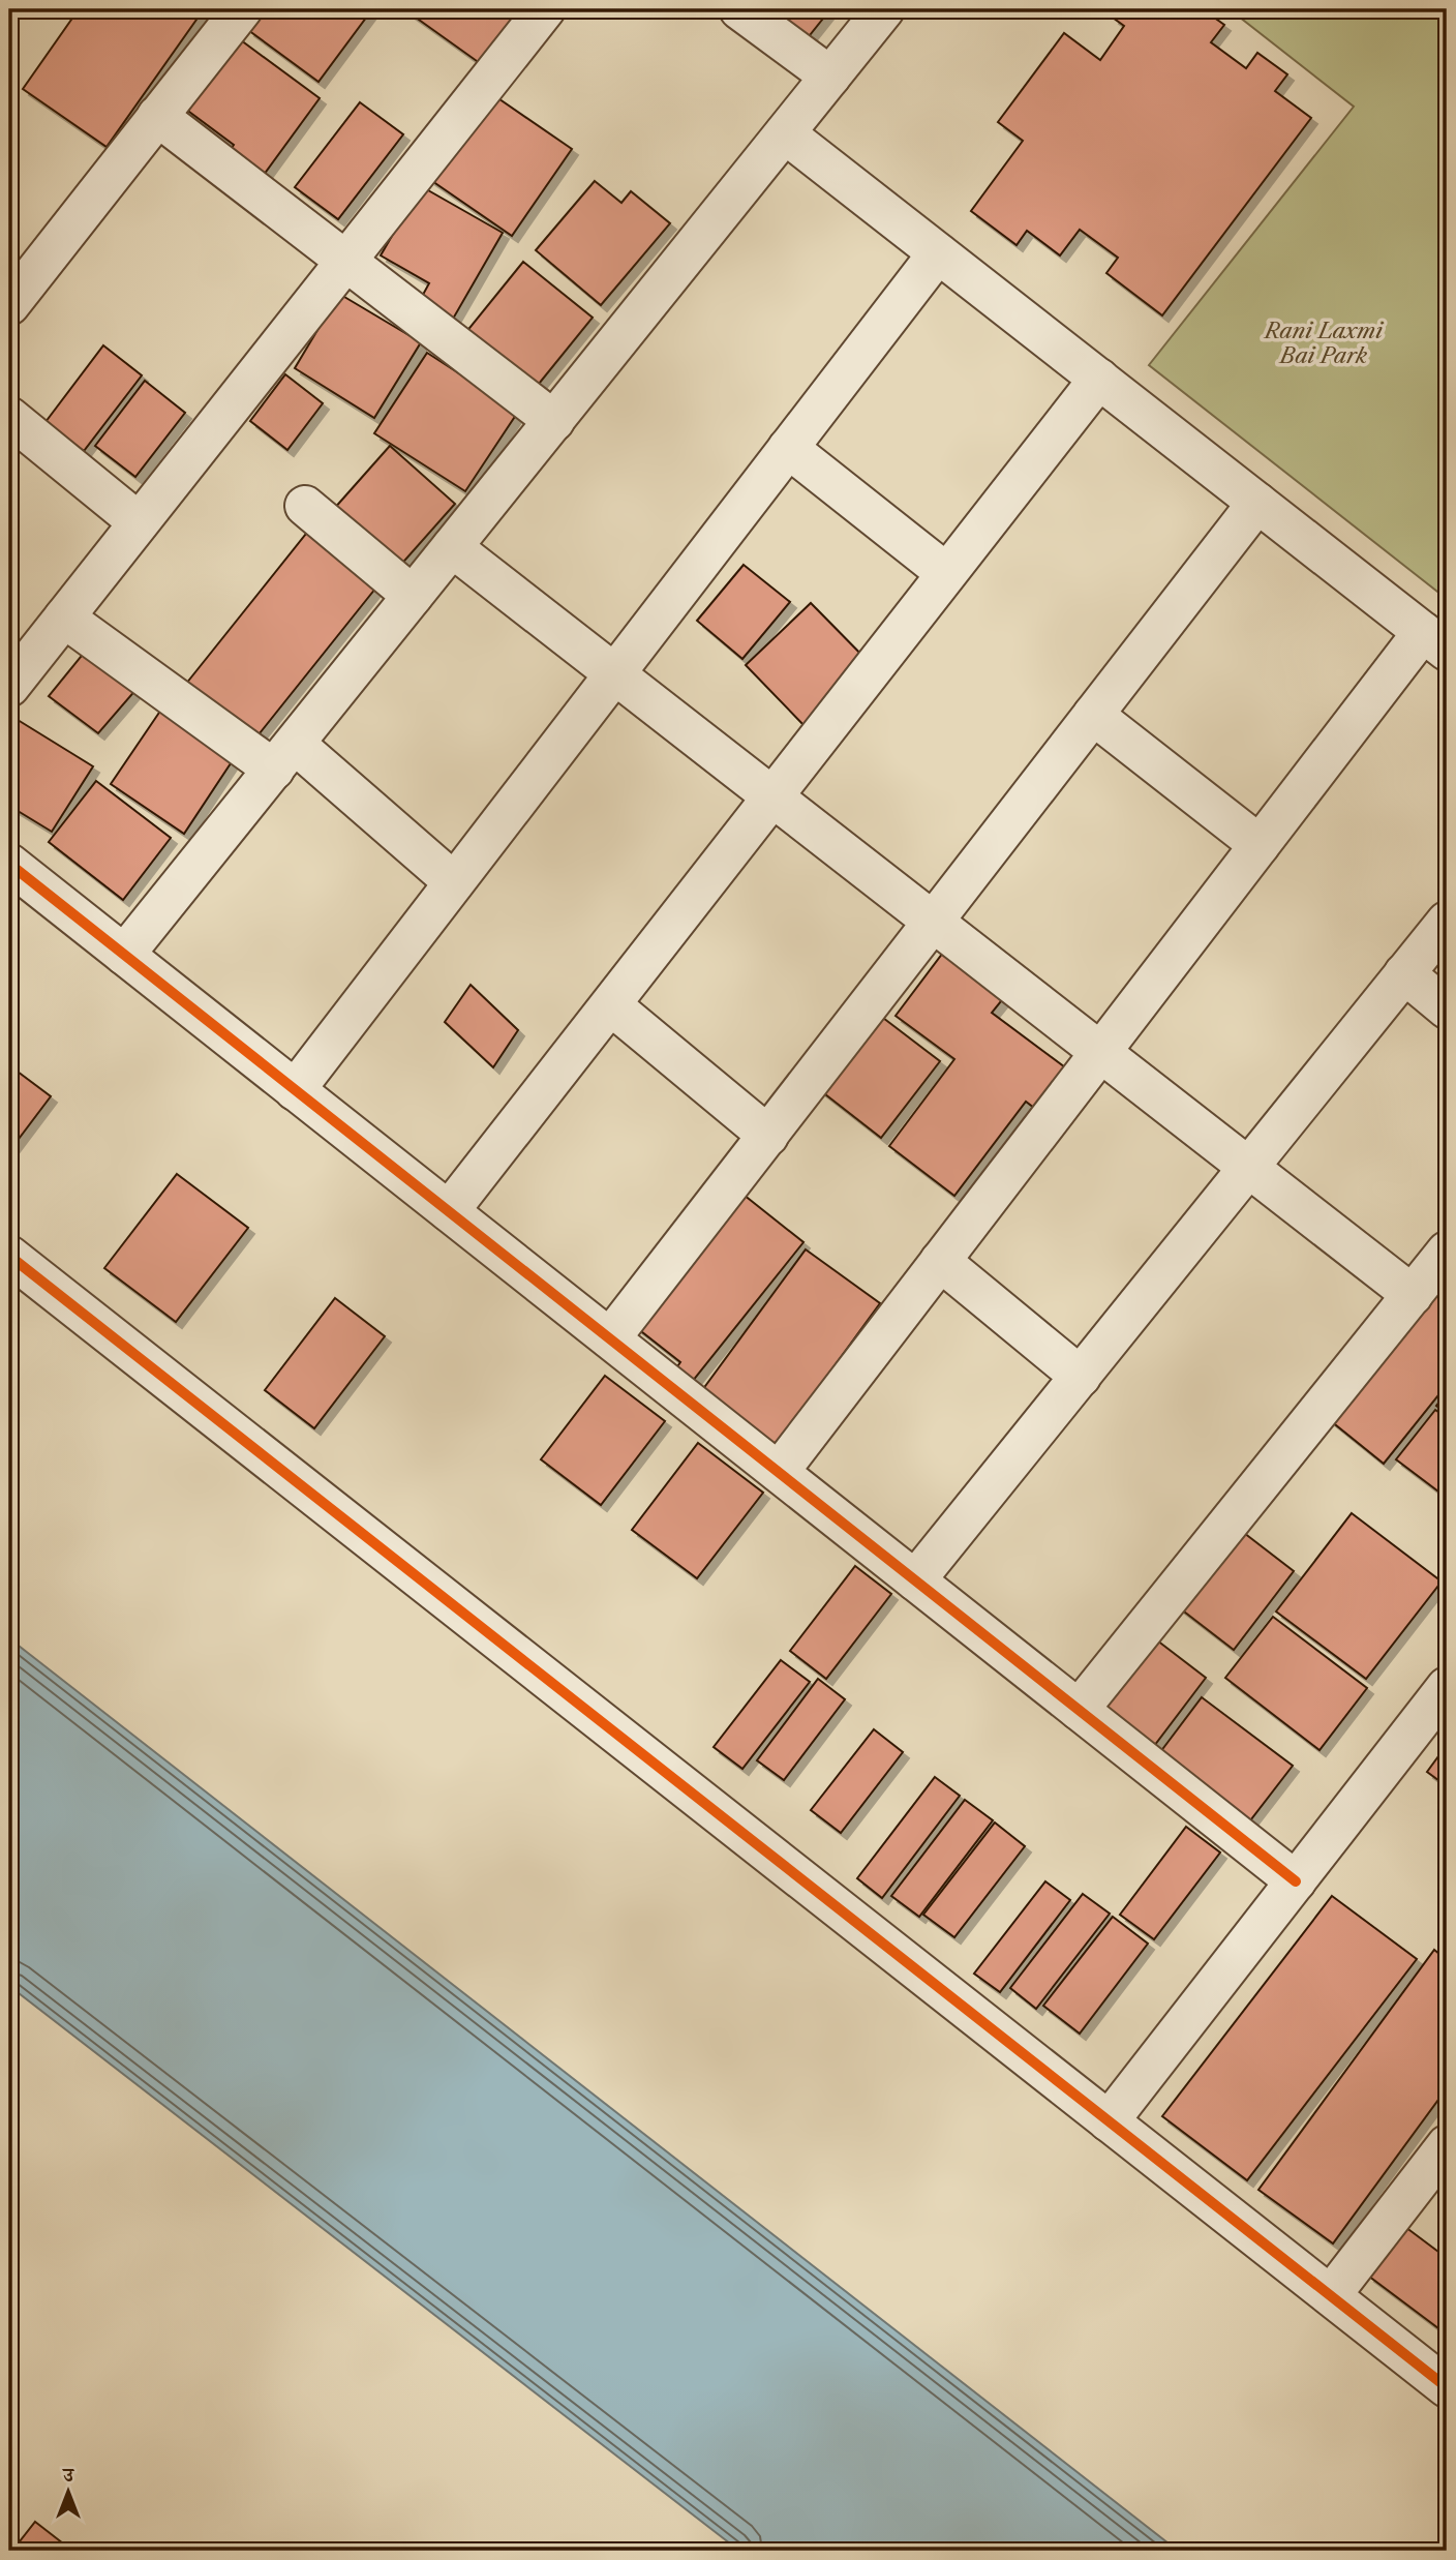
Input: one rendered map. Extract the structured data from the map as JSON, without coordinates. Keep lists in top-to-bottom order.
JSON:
{
  "parks": ["Rani Laxmi Bai Park"],
  "north": "top"
}
